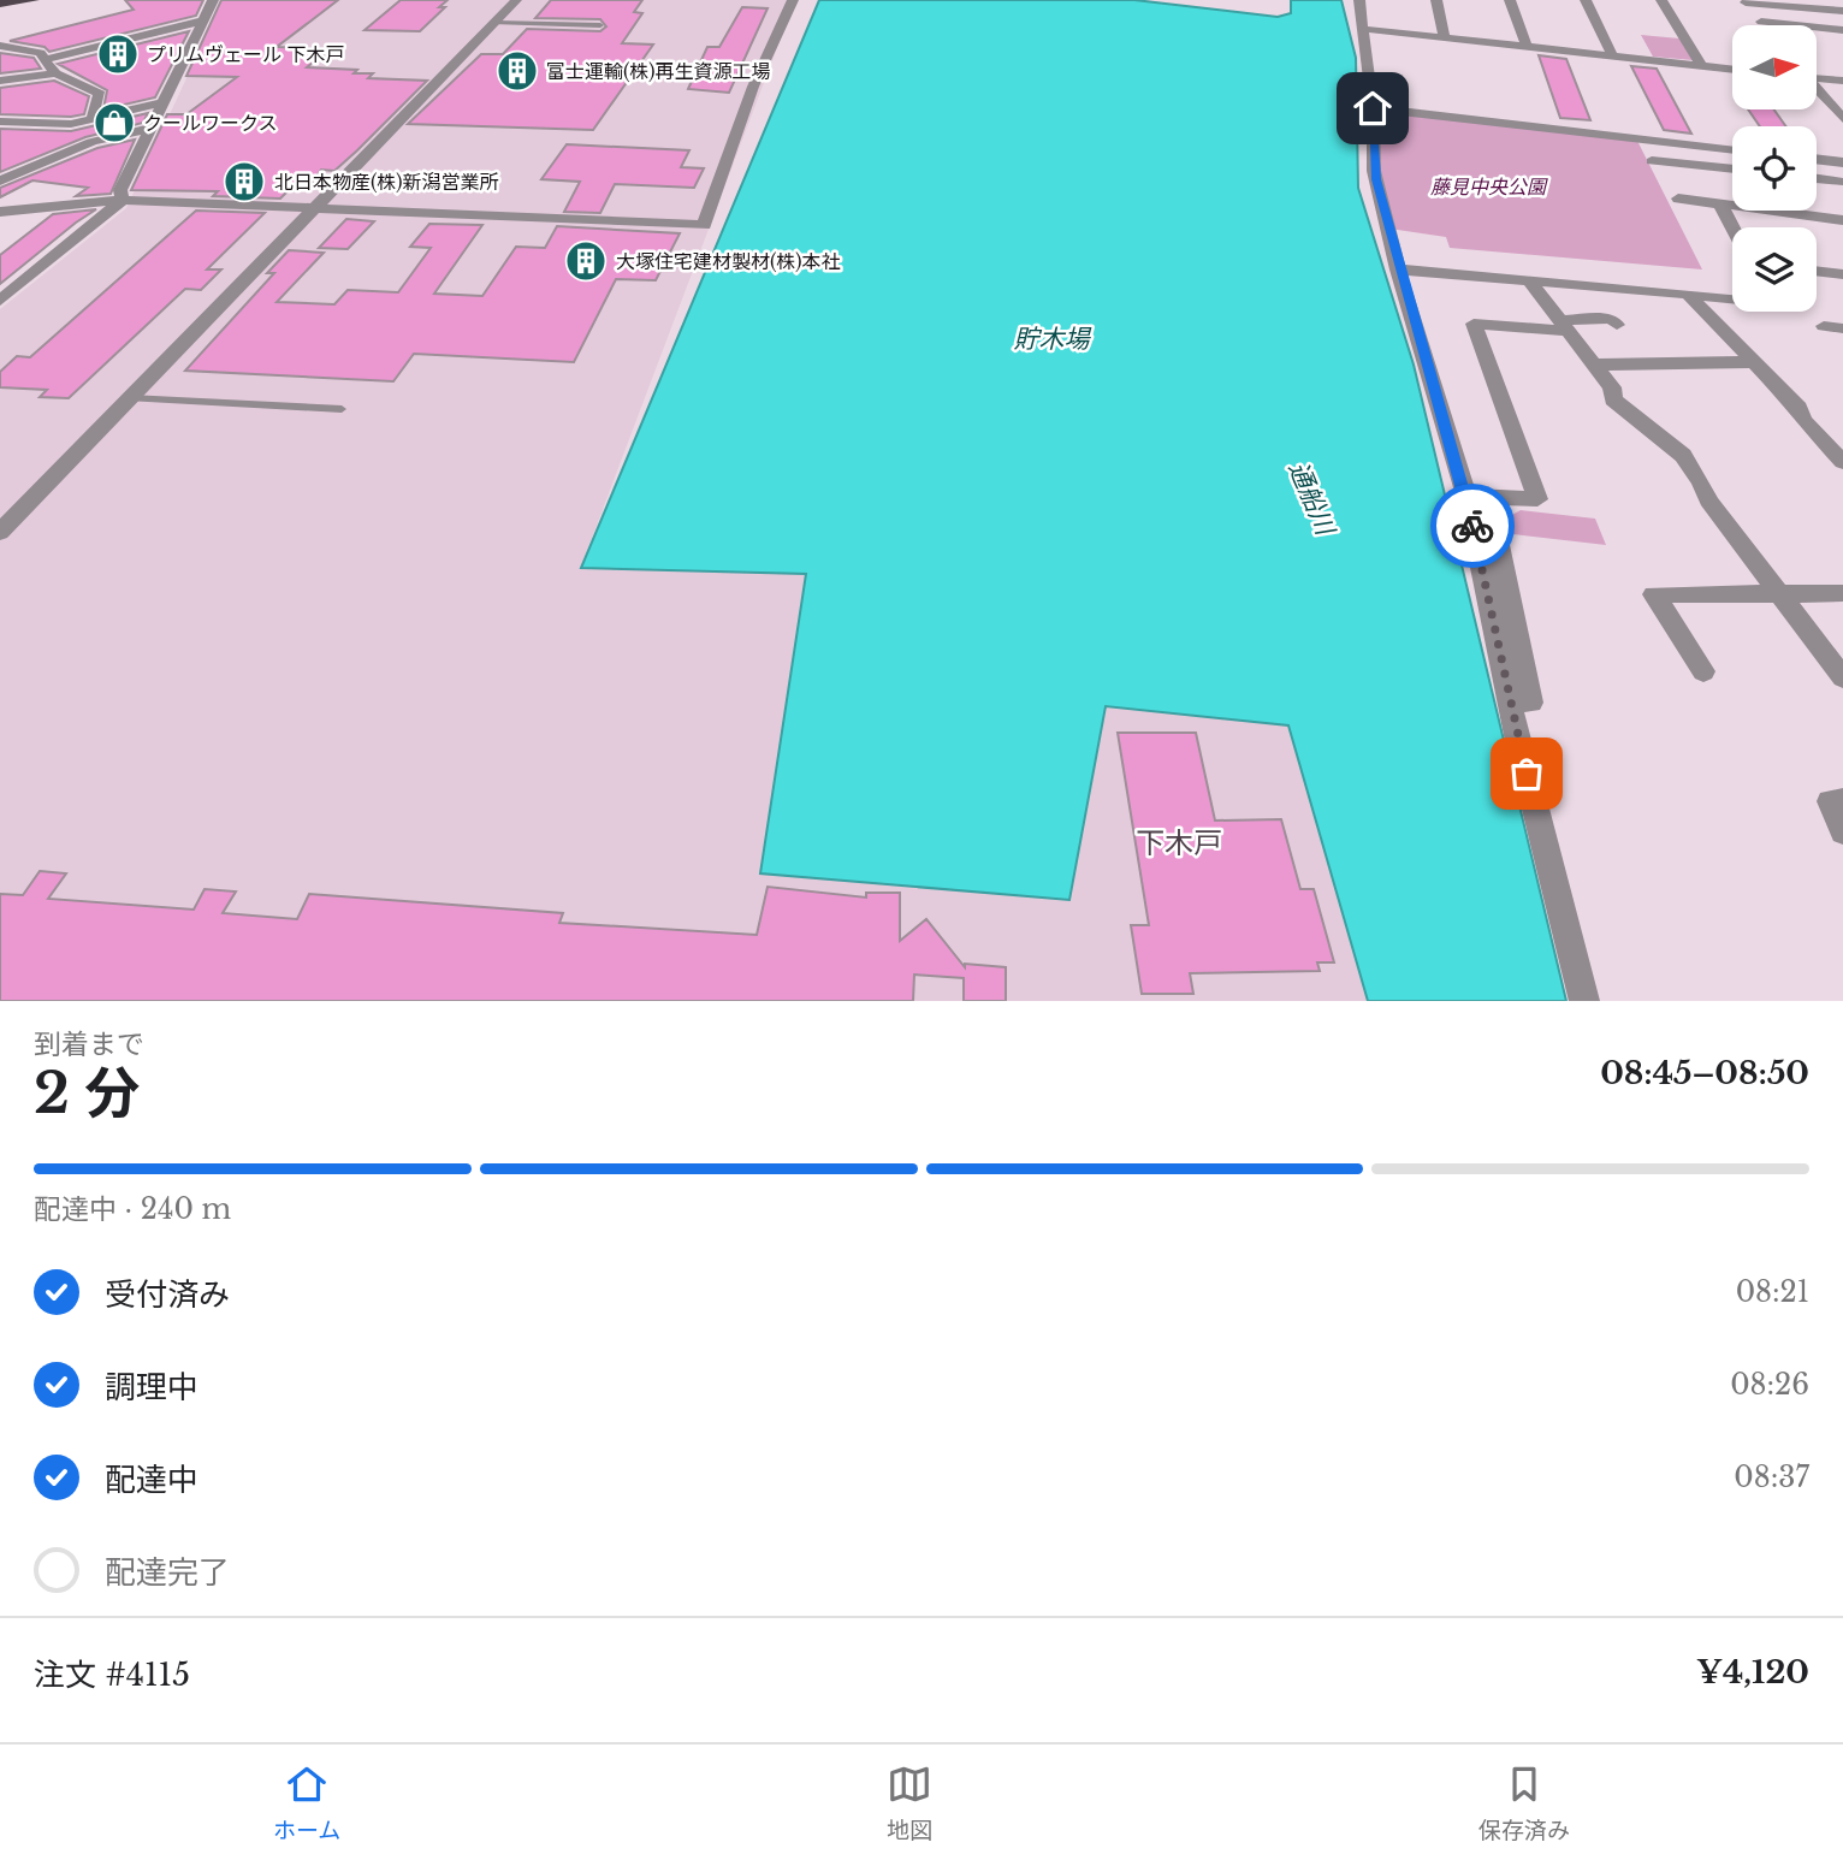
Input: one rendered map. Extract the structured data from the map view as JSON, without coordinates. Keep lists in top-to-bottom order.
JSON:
{
  "districts": ["下木戸"],
  "water": ["貯木場", "通船川"],
  "parks": ["藤見中央公園"],
  "places": {
    "building": [
      "プリムヴェール 下木戸",
      "富士運輸(株)再生資源工場",
      "北日本物産(株)新潟営業所",
      "大塚住宅建材製材(株)本社"
    ],
    "shop": ["クールワークス"]
  },
  "north": "right",
  "page": {
    "heading": ["2 分", "到着まで", "08:45–08:50"],
    "panel": ["注文 #4115", "¥4,120"],
    "bar": "配達中 · 240 m",
    "list": [
      ["受付済み", "08:21"],
      ["調理中", "08:26"],
      ["配達中", "08:37"],
      "配達完了"
    ],
    "tabs": ["ホーム", "地図", "保存済み"]
  }
}
